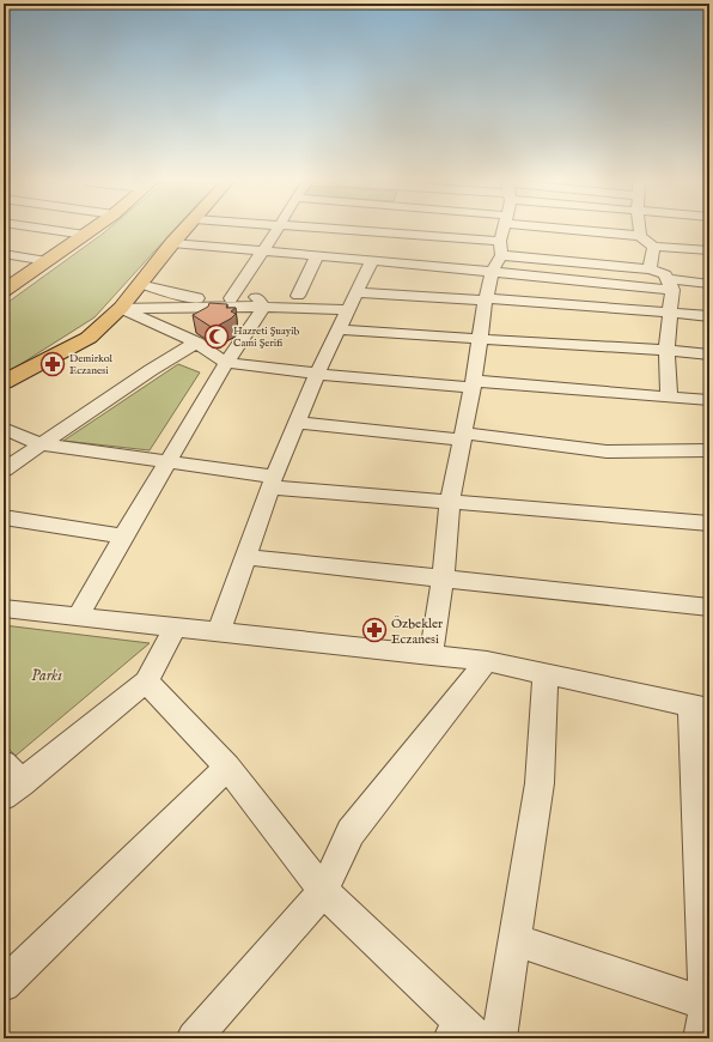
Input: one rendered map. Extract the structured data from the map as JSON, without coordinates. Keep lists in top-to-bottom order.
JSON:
{
  "parks": ["Parkı"],
  "places": {
    "mosque": ["Hazreti Şuayib Cami Şerifi"],
    "pharmacy": ["Demirkol Eczanesi", "Özbekler Eczanesi"]
  }
}
